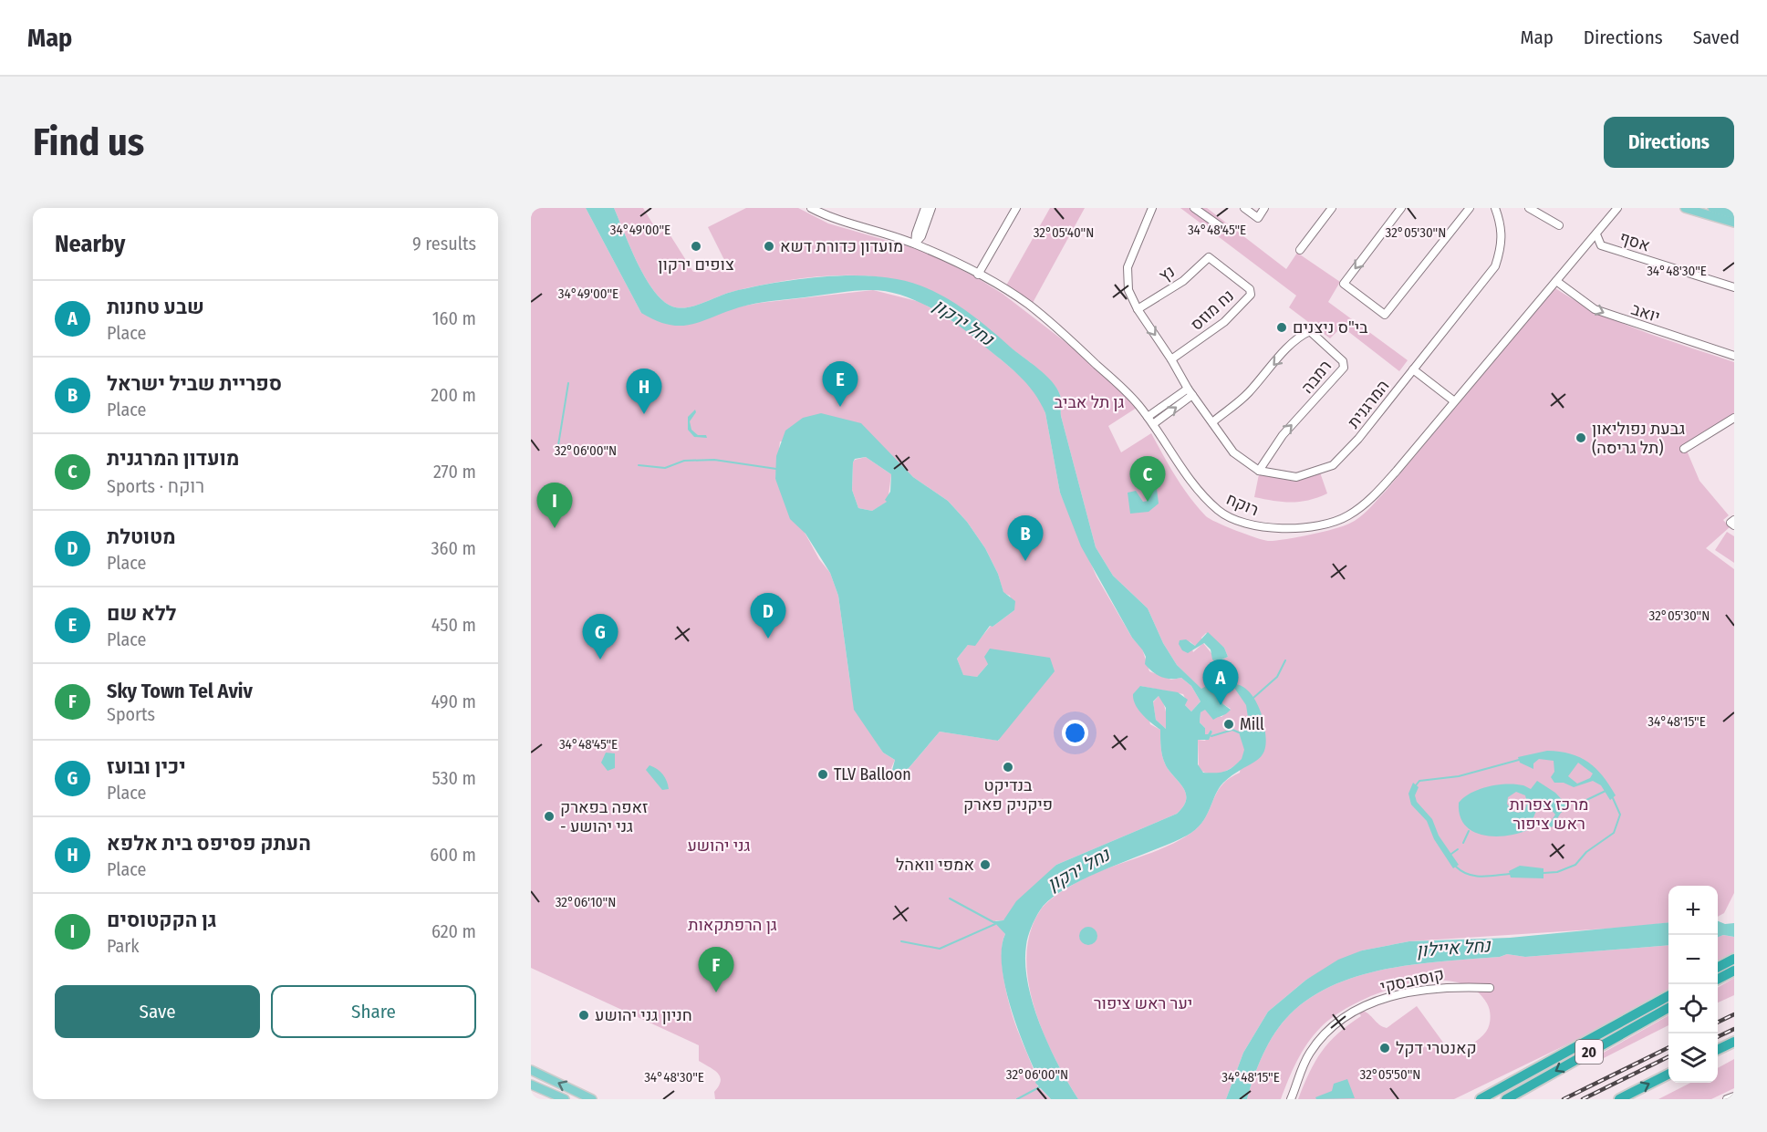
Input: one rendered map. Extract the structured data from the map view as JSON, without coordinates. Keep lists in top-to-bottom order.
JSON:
{
  "streets": {
    "highway": ["20"],
    "street": [
      "אסף",
      "נץ",
      "נח מוזס",
      "יואב",
      "רמבה",
      "המרגנית",
      "רוקח",
      "קוסובסקי"
    ]
  },
  "crossings": [
    ["אסף", "רוקח"],
    ["נץ", "נח מוזס"],
    ["נץ", "המרגנית"],
    ["נח מוזס", "המרגנית"],
    ["יואב", "רוקח"],
    ["רמבה", "המרגנית"]
  ],
  "one_way": ["יואב"],
  "water": ["נחל ירקון", "נחל איילון"],
  "parks": [
    "גן תל אביב",
    "מרכז צפרות ראש ציפור",
    "גני יהושע",
    "גן הרפתקאות",
    "יער ראש ציפור"
  ],
  "places": [
    "צופים ירקון",
    "מועדון כדורת דשא",
    "בי\"ס ניצנים",
    "גבעת נפוליאון (תל גריסה)",
    "Mill",
    "בנדיקט פיקניק פארק",
    "TLV Balloon",
    "זאפה בפארק - גני יהושע",
    "אמפי וואהל",
    "חניון גני יהושע",
    "קאנטרי דקל"
  ],
  "page": {
    "header": "Map",
    "nav": ["Map", "Directions", "Saved"],
    "buttons": [
      "Directions",
      ["Save", "Share"]
    ],
    "title": "Find us",
    "heading": ["Nearby", "9 results"],
    "list": [
      {
        "mark": "A",
        "name": "שבע טחנות",
        "note": "Place",
        "value": "160 m"
      },
      {
        "mark": "B",
        "name": "ספריית שביל ישראל",
        "note": "Place",
        "value": "200 m"
      },
      {
        "mark": "C",
        "name": "מועדון המרגנית",
        "note": "Sports · רוקח",
        "value": "270 m"
      },
      {
        "mark": "D",
        "name": "מטוטלת",
        "note": "Place",
        "value": "360 m"
      },
      {
        "mark": "E",
        "name": "ללא שם",
        "note": "Place",
        "value": "450 m"
      },
      {
        "mark": "F",
        "name": "Sky Town Tel Aviv",
        "note": "Sports",
        "value": "490 m"
      },
      {
        "mark": "G",
        "name": "יכין ובועז",
        "note": "Place",
        "value": "530 m"
      },
      {
        "mark": "H",
        "name": "העתק פסיפס בית אלפא",
        "note": "Place",
        "value": "600 m"
      },
      {
        "mark": "I",
        "name": "גן הקקטוסים",
        "note": "Park",
        "value": "620 m"
      }
    ],
    "pins": [
      "E",
      "H",
      "C",
      "I",
      "B",
      "D",
      "G",
      "A",
      "F"
    ],
    "map_buttons": ["+", "−"]
  },
  "coordinates": [
    "34°49'00\"E",
    "34°48'45\"E",
    "32°05'40\"N",
    "32°05'30\"N",
    "34°48'30\"E",
    "32°06'00\"N",
    "34°48'15\"E",
    "32°06'10\"N",
    "32°05'50\"N"
  ]
}
